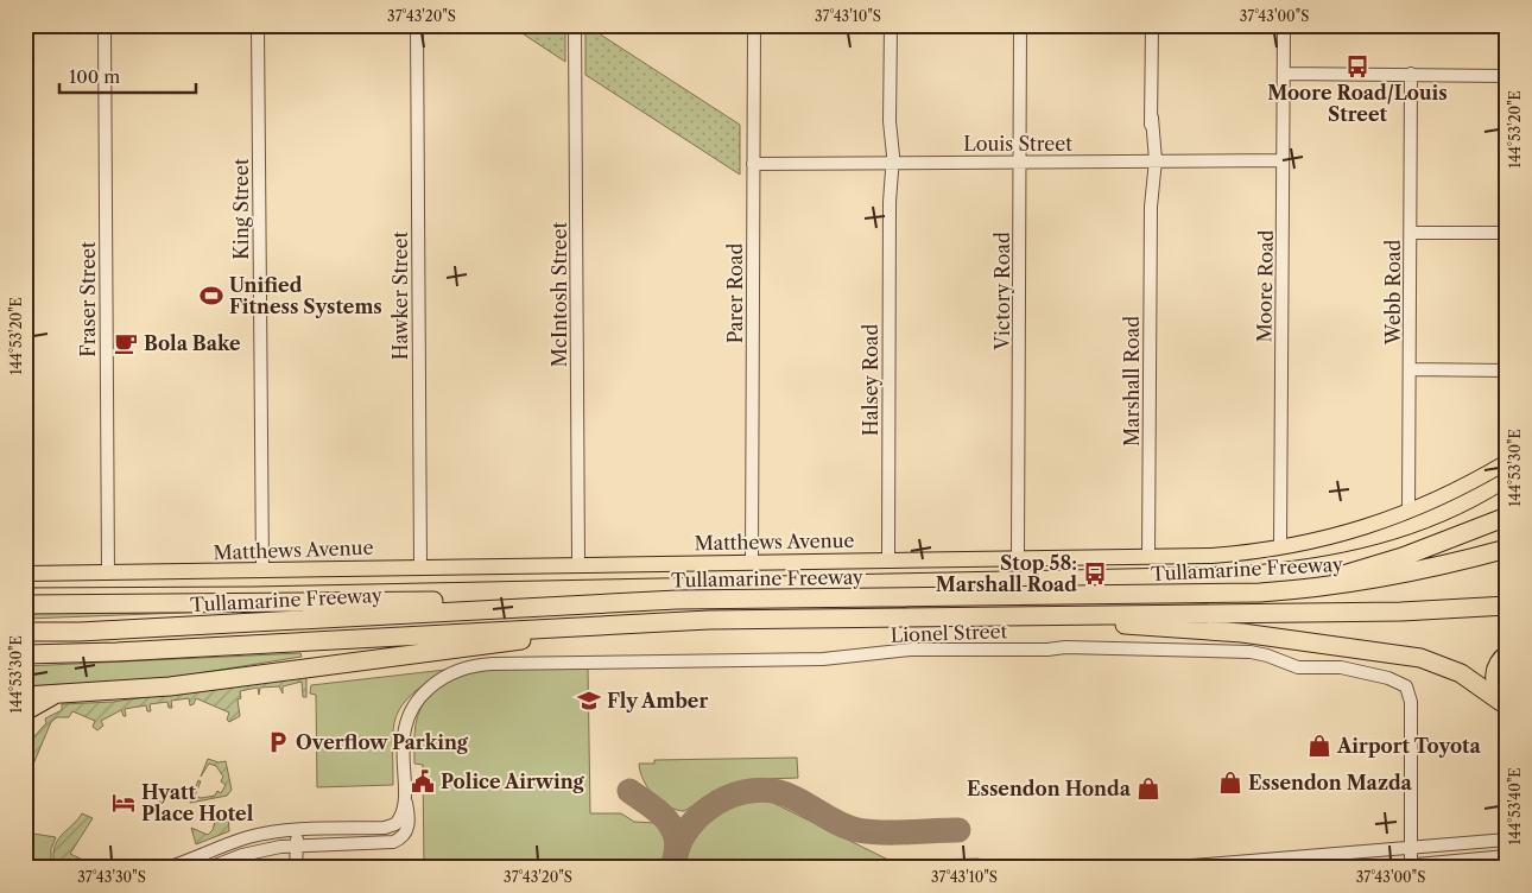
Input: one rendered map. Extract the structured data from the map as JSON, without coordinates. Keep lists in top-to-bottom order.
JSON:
{
  "streets": {
    "highway": ["Tullamarine Freeway"],
    "main road": ["Matthews Avenue"],
    "street": [
      "Louis Street",
      "King Street",
      "Moore Road",
      "Victory Road",
      "Webb Road",
      "Parer Road",
      "McIntosh Street",
      "Hawker Street",
      "Fraser Street",
      "Halsey Road",
      "Marshall Road",
      "Lionel Street"
    ]
  },
  "crossings": [
    ["Louis Street", "Moore Road"],
    ["Louis Street", "Victory Road"],
    ["Louis Street", "Parer Road"],
    ["Louis Street", "Halsey Road"],
    ["Louis Street", "Marshall Road"],
    ["King Street", "Matthews Avenue"],
    ["Moore Road", "Matthews Avenue"],
    ["Victory Road", "Matthews Avenue"],
    ["Webb Road", "Matthews Avenue"],
    ["Parer Road", "Matthews Avenue"],
    ["McIntosh Street", "Matthews Avenue"],
    ["Hawker Street", "Matthews Avenue"],
    ["Fraser Street", "Matthews Avenue"],
    ["Halsey Road", "Matthews Avenue"],
    ["Marshall Road", "Matthews Avenue"]
  ],
  "places": {
    "bus stop": ["Moore Road/Louis Street", "Stop 58: Marshall Road"],
    "sports": ["Unified Fitness Systems"],
    "cafe": ["Bola Bake"],
    "school or university": ["Fly Amber"],
    "parking": ["Overflow Parking"],
    "shop": ["Airport Toyota", "Essendon Mazda", "Essendon Honda"],
    "public building": ["Police Airwing"],
    "hotel": ["Hyatt Place Hotel"]
  },
  "scale_bar": "100 m",
  "coordinates": [
    "37°43'20\"S",
    "37°43'10\"S",
    "37°43'00\"S",
    "144°53'20\"E",
    "144°53'30\"E",
    "144°53'40\"E",
    "37°43'30\"S"
  ]
}
